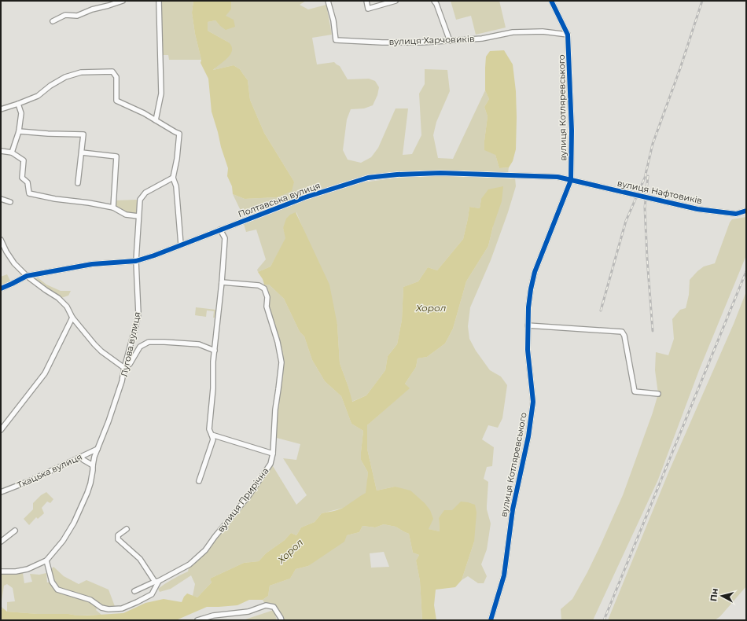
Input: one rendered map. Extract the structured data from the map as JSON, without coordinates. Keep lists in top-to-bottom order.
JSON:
{
  "streets": {
    "street": [
      "вулиця Харчовиків",
      "вулиця Котляревського",
      "вулиця Нафтовиків",
      "Полтавська вулиця",
      "Лугова вулиця",
      "Ткацька вулиця",
      "вулиця Прирічна"
    ]
  },
  "crossings": [
    ["вулиця Харчовиків", "вулиця Котляревського"],
    ["вулиця Котляревського", "вулиця Нафтовиків"],
    ["вулиця Котляревського", "Полтавська вулиця"],
    ["вулиця Нафтовиків", "Полтавська вулиця"],
    ["Полтавська вулиця", "Лугова вулиця"],
    ["Лугова вулиця", "Ткацька вулиця"]
  ],
  "water": ["Хорол"],
  "north": "left"
}
